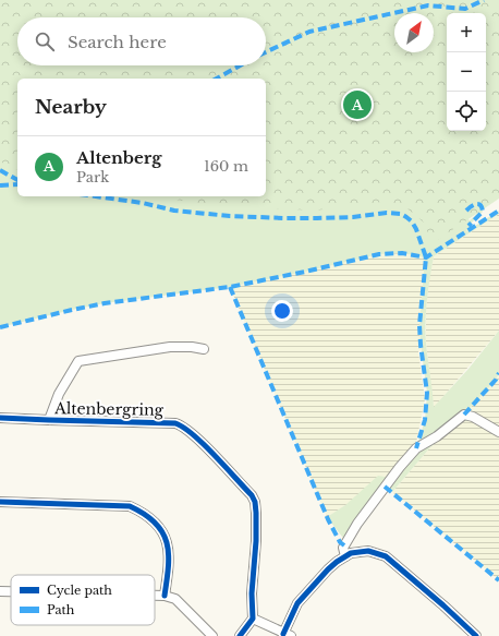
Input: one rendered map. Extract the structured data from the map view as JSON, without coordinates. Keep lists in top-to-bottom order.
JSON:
{
  "streets": {
    "street": ["Altenbergring"]
  },
  "legend": ["Cycle path", "Path"],
  "north": "top right",
  "page": {
    "map_buttons": ["+", "−"],
    "search": "Search here",
    "heading": "Nearby",
    "pins": "A",
    "list": [
      {
        "mark": "A",
        "name": "Altenberg",
        "note": "Park",
        "value": "160 m"
      }
    ]
  }
}
